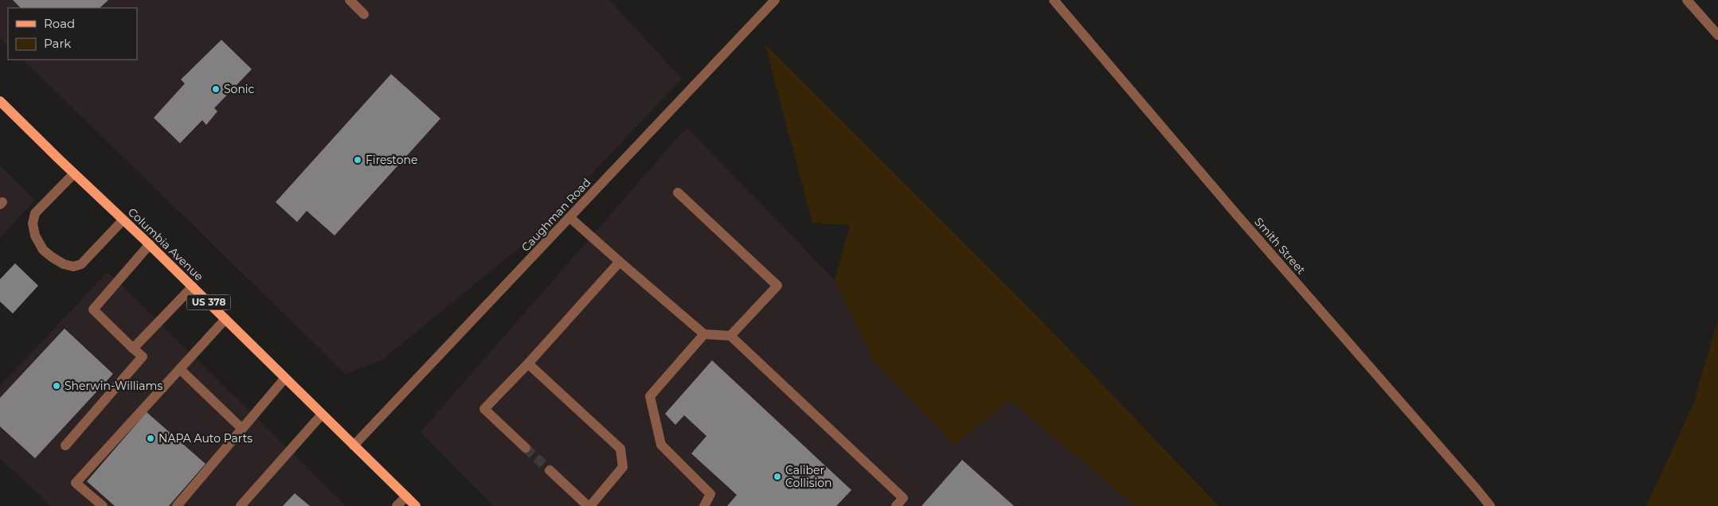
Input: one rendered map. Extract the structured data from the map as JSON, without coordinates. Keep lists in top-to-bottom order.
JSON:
{
  "streets": {
    "main road": ["Columbia Avenue", "US 378"],
    "street": ["Caughman Road", "Smith Street"]
  },
  "crossings": [
    ["Caughman Road", "Columbia Avenue"]
  ],
  "places": [
    "Sonic",
    "Firestone",
    "Sherwin-Williams",
    "NAPA Auto Parts",
    "Caliber Collision"
  ],
  "legend": ["Road", "Park"]
}
